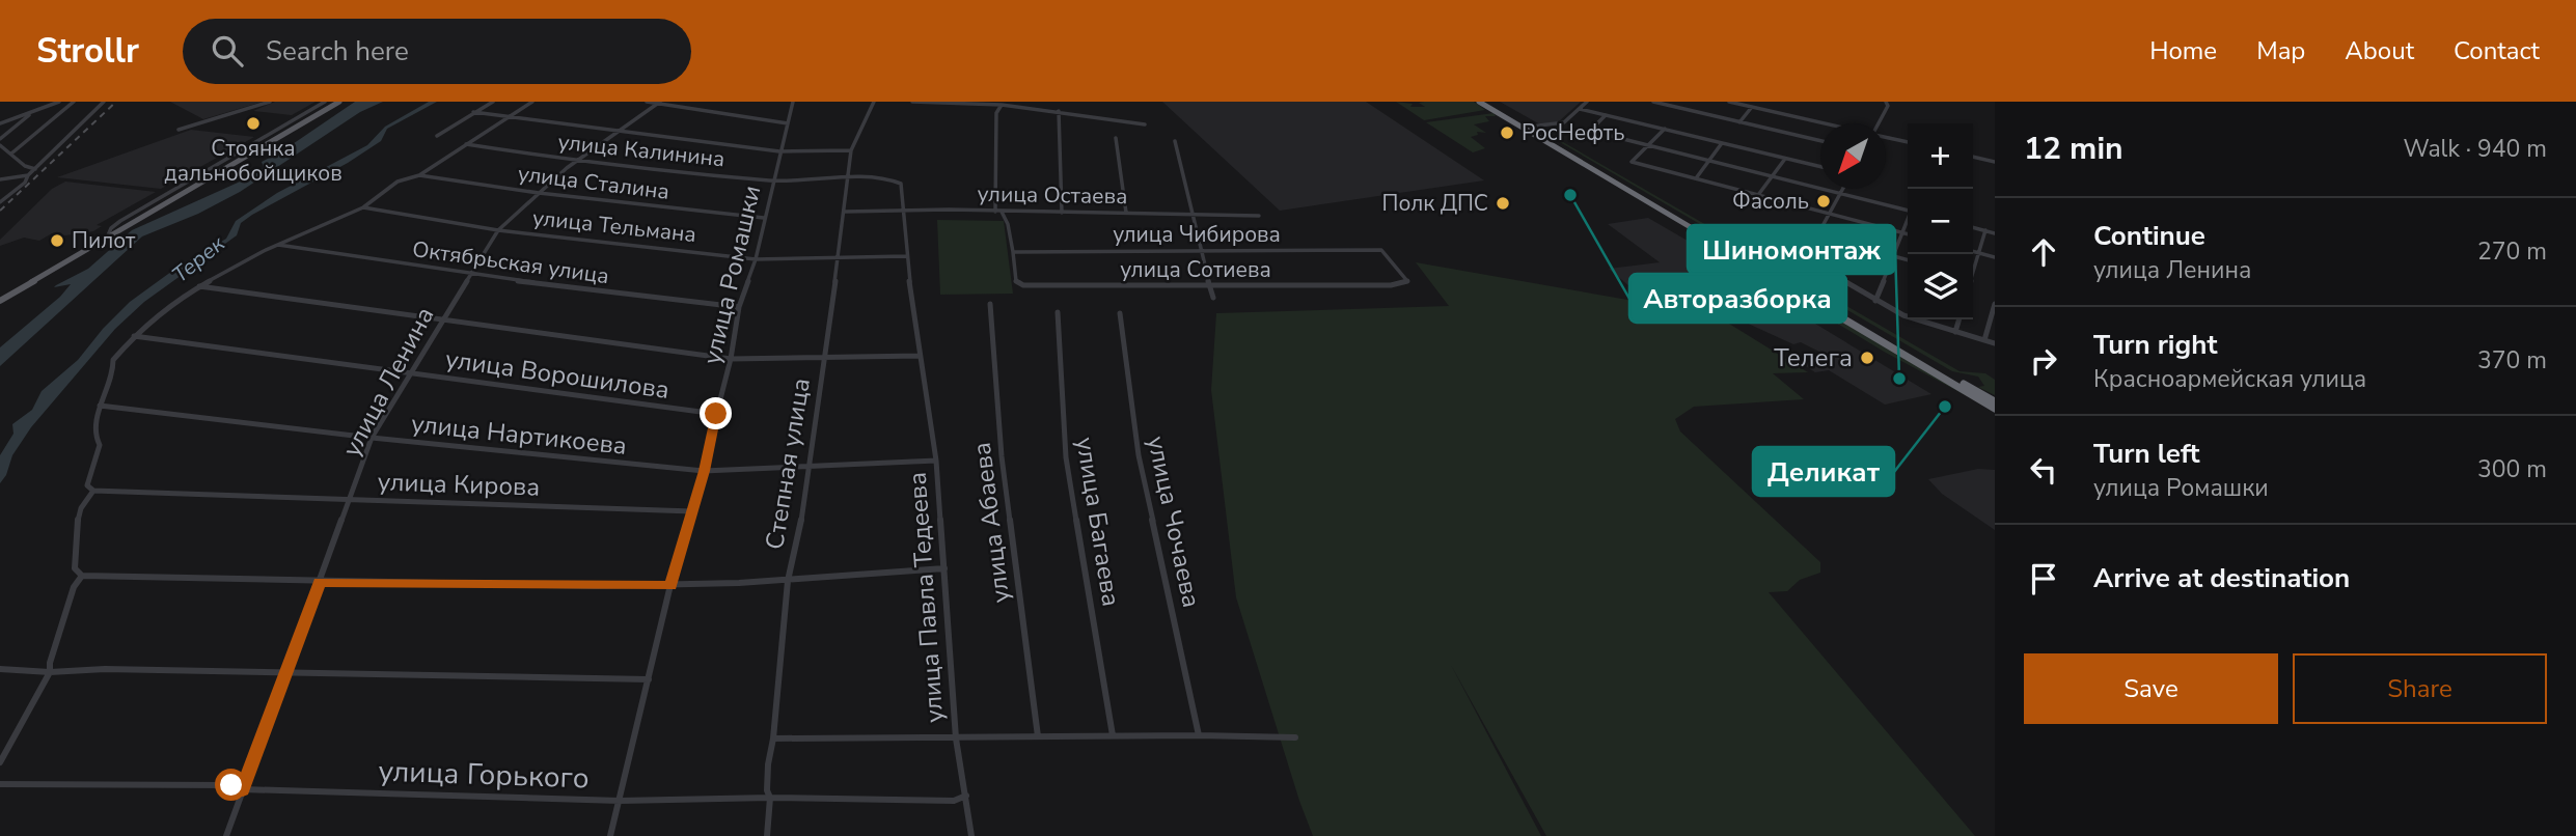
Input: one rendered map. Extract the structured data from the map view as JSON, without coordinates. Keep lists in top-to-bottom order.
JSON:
{
  "streets": {
    "street": [
      "улица Калинина",
      "улица Сталина",
      "улица Остаева",
      "улица Тельмана",
      "улица Чибирова",
      "Октябрьская улица",
      "улица Сотиева",
      "улица Ромашки",
      "улица Ворошилова",
      "улица Ленина",
      "улица Нартикоева",
      "Степная улица",
      "улица Кирова",
      "улица Багаева",
      "улица Чочаева",
      "улица Абаева",
      "улица Павла Тедеева",
      "улица Горького"
    ]
  },
  "crossings": [
    ["улица Калинина", "улица Ромашки"],
    ["улица Калинина", "улица Ленина"],
    ["улица Калинина", "Степная улица"],
    ["улица Калинина", "улица Павла Тедеева"],
    ["улица Сталина", "улица Ромашки"],
    ["улица Сталина", "улица Ленина"],
    ["улица Остаева", "улица Сотиева"],
    ["улица Остаева", "Степная улица"],
    ["улица Остаева", "улица Павла Тедеева"],
    ["улица Тельмана", "улица Ромашки"],
    ["улица Тельмана", "улица Ленина"],
    ["улица Тельмана", "Степная улица"],
    ["улица Тельмана", "улица Павла Тедеева"],
    ["улица Чибирова", "улица Сотиева"],
    ["Октябрьская улица", "улица Ромашки"],
    ["Октябрьская улица", "улица Ленина"],
    ["улица Ромашки", "улица Ворошилова"],
    ["улица Ромашки", "улица Нартикоева"],
    ["улица Ромашки", "улица Кирова"],
    ["улица Ромашки", "улица Горького"],
    ["улица Ворошилова", "улица Ленина"],
    ["улица Ленина", "улица Нартикоева"],
    ["улица Ленина", "улица Кирова"],
    ["улица Ленина", "улица Горького"],
    ["улица Нартикоева", "Степная улица"],
    ["улица Нартикоева", "улица Павла Тедеева"],
    ["Степная улица", "улица Горького"],
    ["улица Павла Тедеева", "улица Горького"]
  ],
  "water": ["Терек"],
  "places": [
    "Стоянка дальнобойщиков",
    "РосНефть",
    "Авторазборка",
    "Фасоль",
    "Полк ДПС",
    "Пилот",
    "Телега",
    "Шиномонтаж",
    "Деликат"
  ],
  "north": "bottom left",
  "page": {
    "header": "Strollr",
    "search": "Search here",
    "nav": [
      "Home",
      "Map",
      "About",
      "Contact"
    ],
    "heading": ["12 min", "Walk · 940 m"],
    "map_buttons": ["+", "−"],
    "list": [
      ["Continue", "улица Ленина", "270 m"],
      ["Turn right", "Красноармейская улица", "370 m"],
      ["Turn left", "улица Ромашки", "300 m"],
      "Arrive at destination"
    ],
    "buttons": ["Save", "Share"]
  }
}
